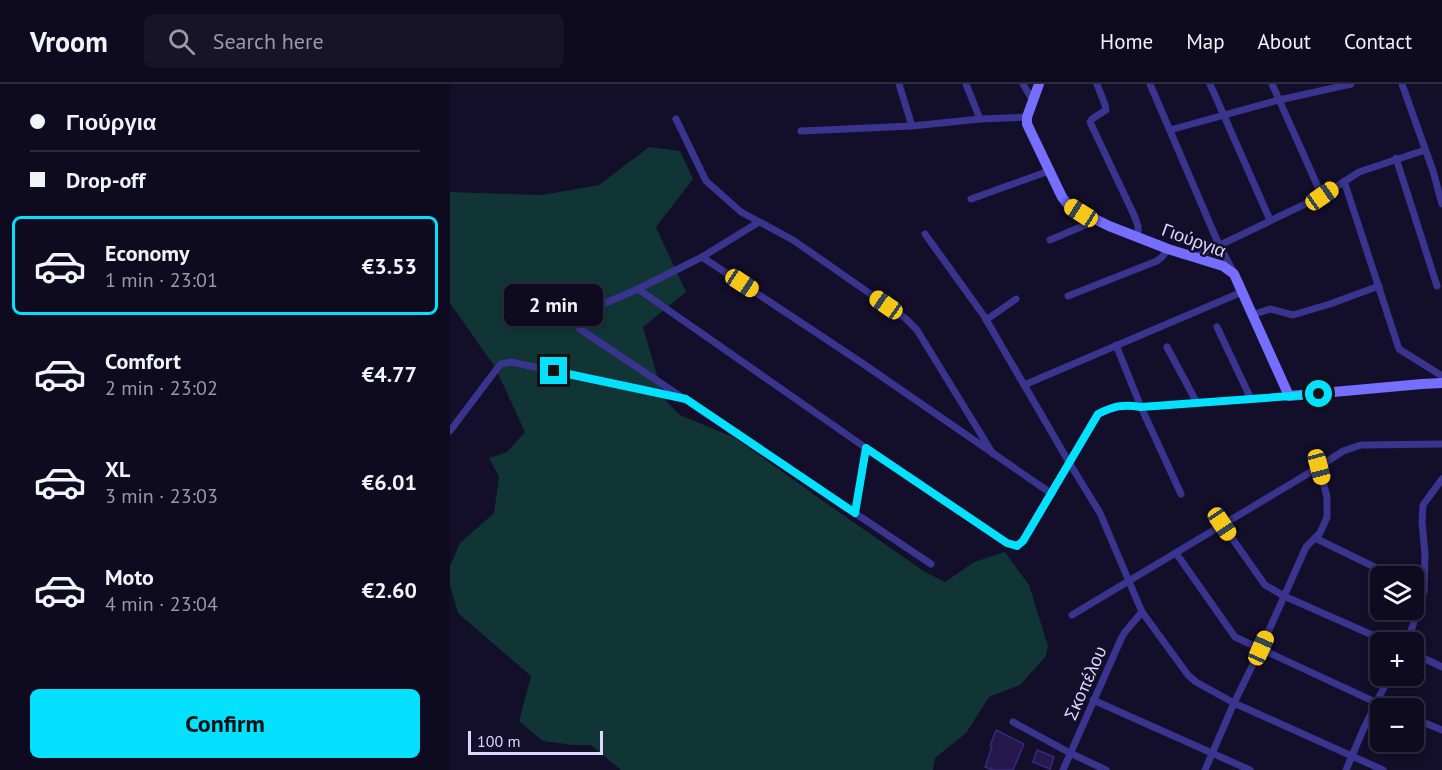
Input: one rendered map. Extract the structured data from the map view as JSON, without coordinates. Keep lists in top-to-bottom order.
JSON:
{
  "streets": {
    "street": ["Γιούργια", "Σκοπέλου"]
  },
  "scale_bar": "100 m",
  "page": {
    "header": "Vroom",
    "search": "Search here",
    "nav": [
      "Home",
      "Map",
      "About",
      "Contact"
    ],
    "banner": ["Γιούργια", "Drop-off"],
    "list": [
      {
        "name": "Economy",
        "note": "1 min · 23:01",
        "value": "€3.53"
      },
      {
        "name": "Comfort",
        "note": "2 min · 23:02",
        "value": "€4.77"
      },
      {
        "name": "XL",
        "note": "3 min · 23:03",
        "value": "€6.01"
      },
      {
        "name": "Moto",
        "note": "4 min · 23:04",
        "value": "€2.60"
      }
    ],
    "bubble": "2 min",
    "map_buttons": ["+", "−"],
    "buttons": "Confirm",
    "scale": "100 m"
  }
}
